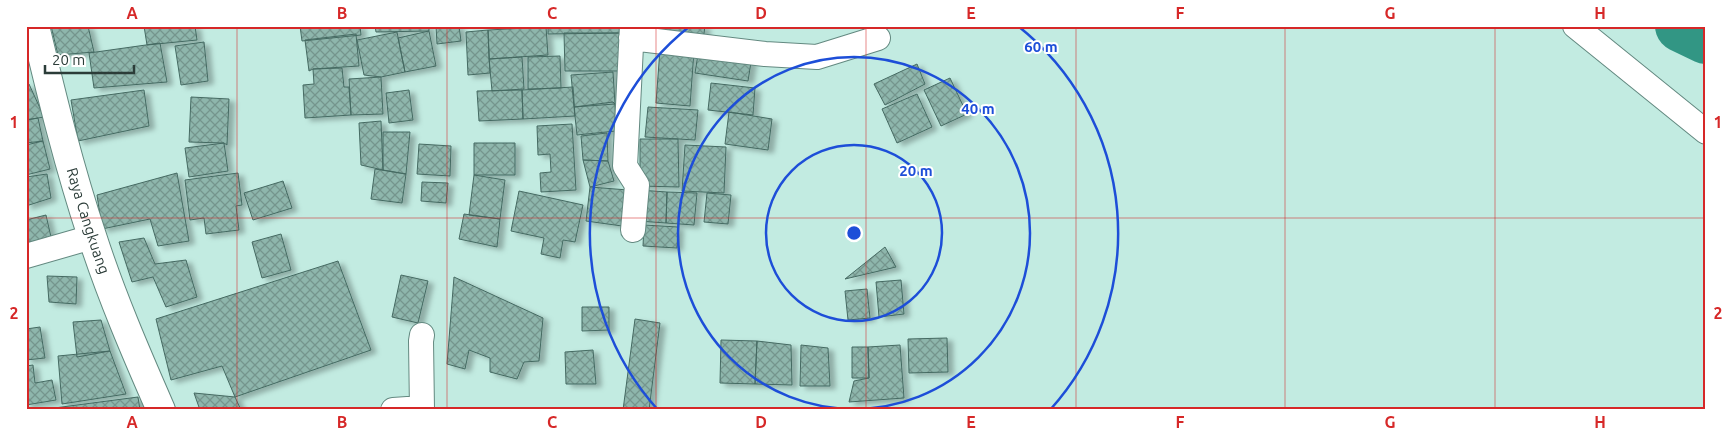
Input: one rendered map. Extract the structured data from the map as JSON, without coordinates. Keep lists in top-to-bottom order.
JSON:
{
  "streets": {
    "street": ["Raya Cangkuang"]
  },
  "scale_bar": "20 m",
  "grid": {
    "columns": [
      "A",
      "B",
      "C",
      "D",
      "E",
      "F",
      "G",
      "H"
    ],
    "rows": ["1", "2"]
  },
  "rings": ["60 m", "40 m", "20 m"]
}
